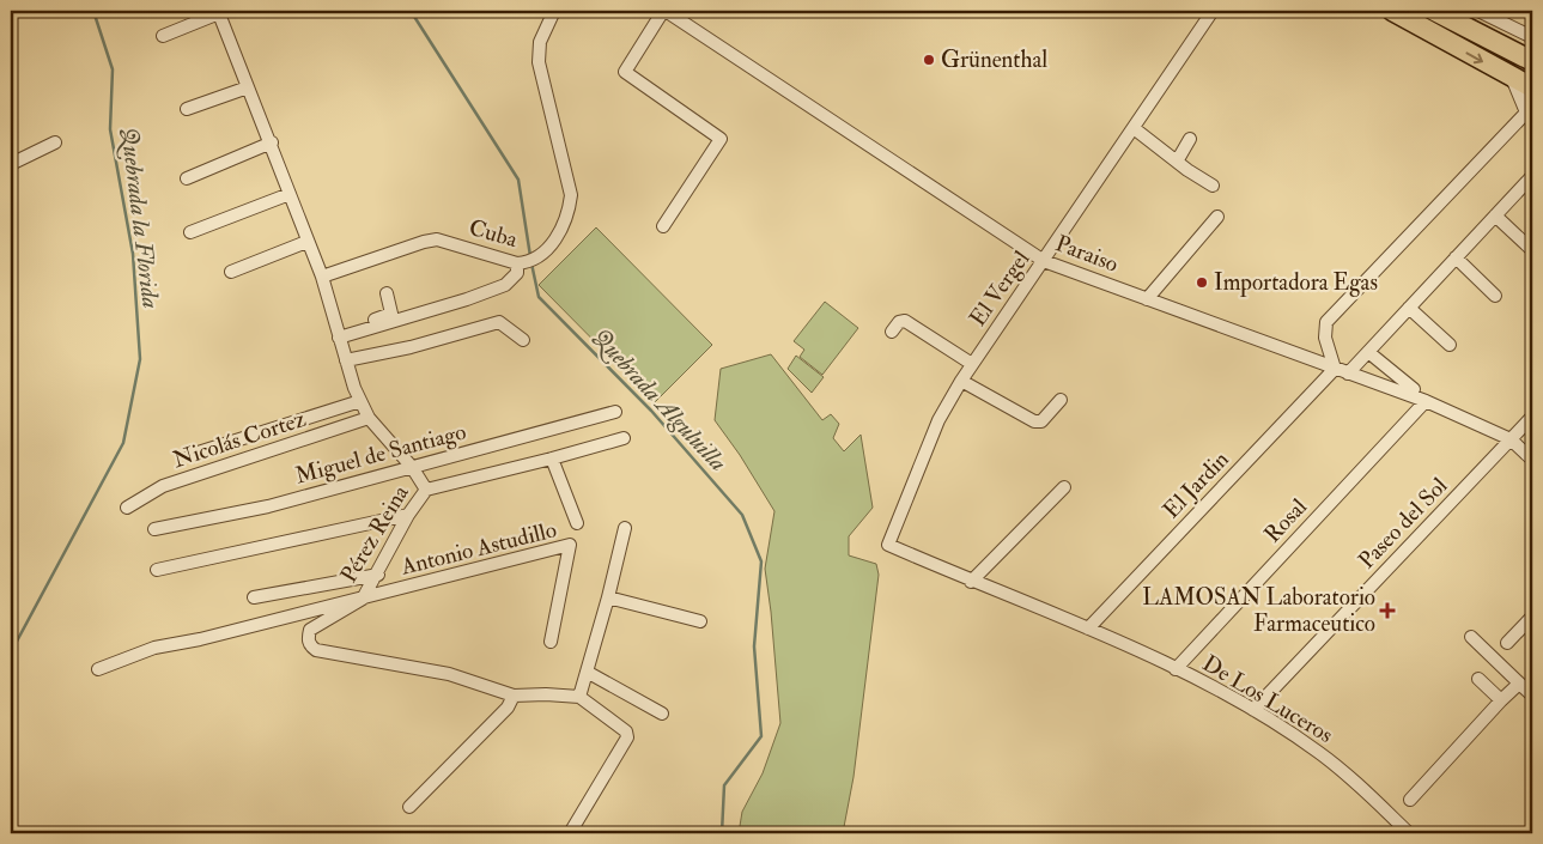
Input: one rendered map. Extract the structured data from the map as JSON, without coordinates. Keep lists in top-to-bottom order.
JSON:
{
  "streets": {
    "street": [
      "Cuba",
      "Paraiso",
      "El Vergel",
      "Nicolás Cortez",
      "Miguel de Santiago",
      "El Jardin",
      "Rosal",
      "Paseo del Sol",
      "Pérez Reina",
      "Antonio Astudillo",
      "De Los Luceros"
    ]
  },
  "crossings": [
    ["Cuba", "Pérez Reina"],
    ["Paraiso", "El Vergel"],
    ["Paraiso", "El Jardin"],
    ["Paraiso", "Rosal"],
    ["Paraiso", "Paseo del Sol"],
    ["El Vergel", "De Los Luceros"],
    ["Nicolás Cortez", "Pérez Reina"],
    ["Miguel de Santiago", "Pérez Reina"],
    ["El Jardin", "De Los Luceros"],
    ["Rosal", "De Los Luceros"],
    ["Paseo del Sol", "De Los Luceros"],
    ["Pérez Reina", "Antonio Astudillo"]
  ],
  "water": ["Quebrada la Florida", "Quebrada Alguluilla"],
  "places": {
    "other": ["Grünenthal", "Importadora Egas"],
    "health": ["LAMOSAN Laboratorio Farmaceutico"]
  }
}
